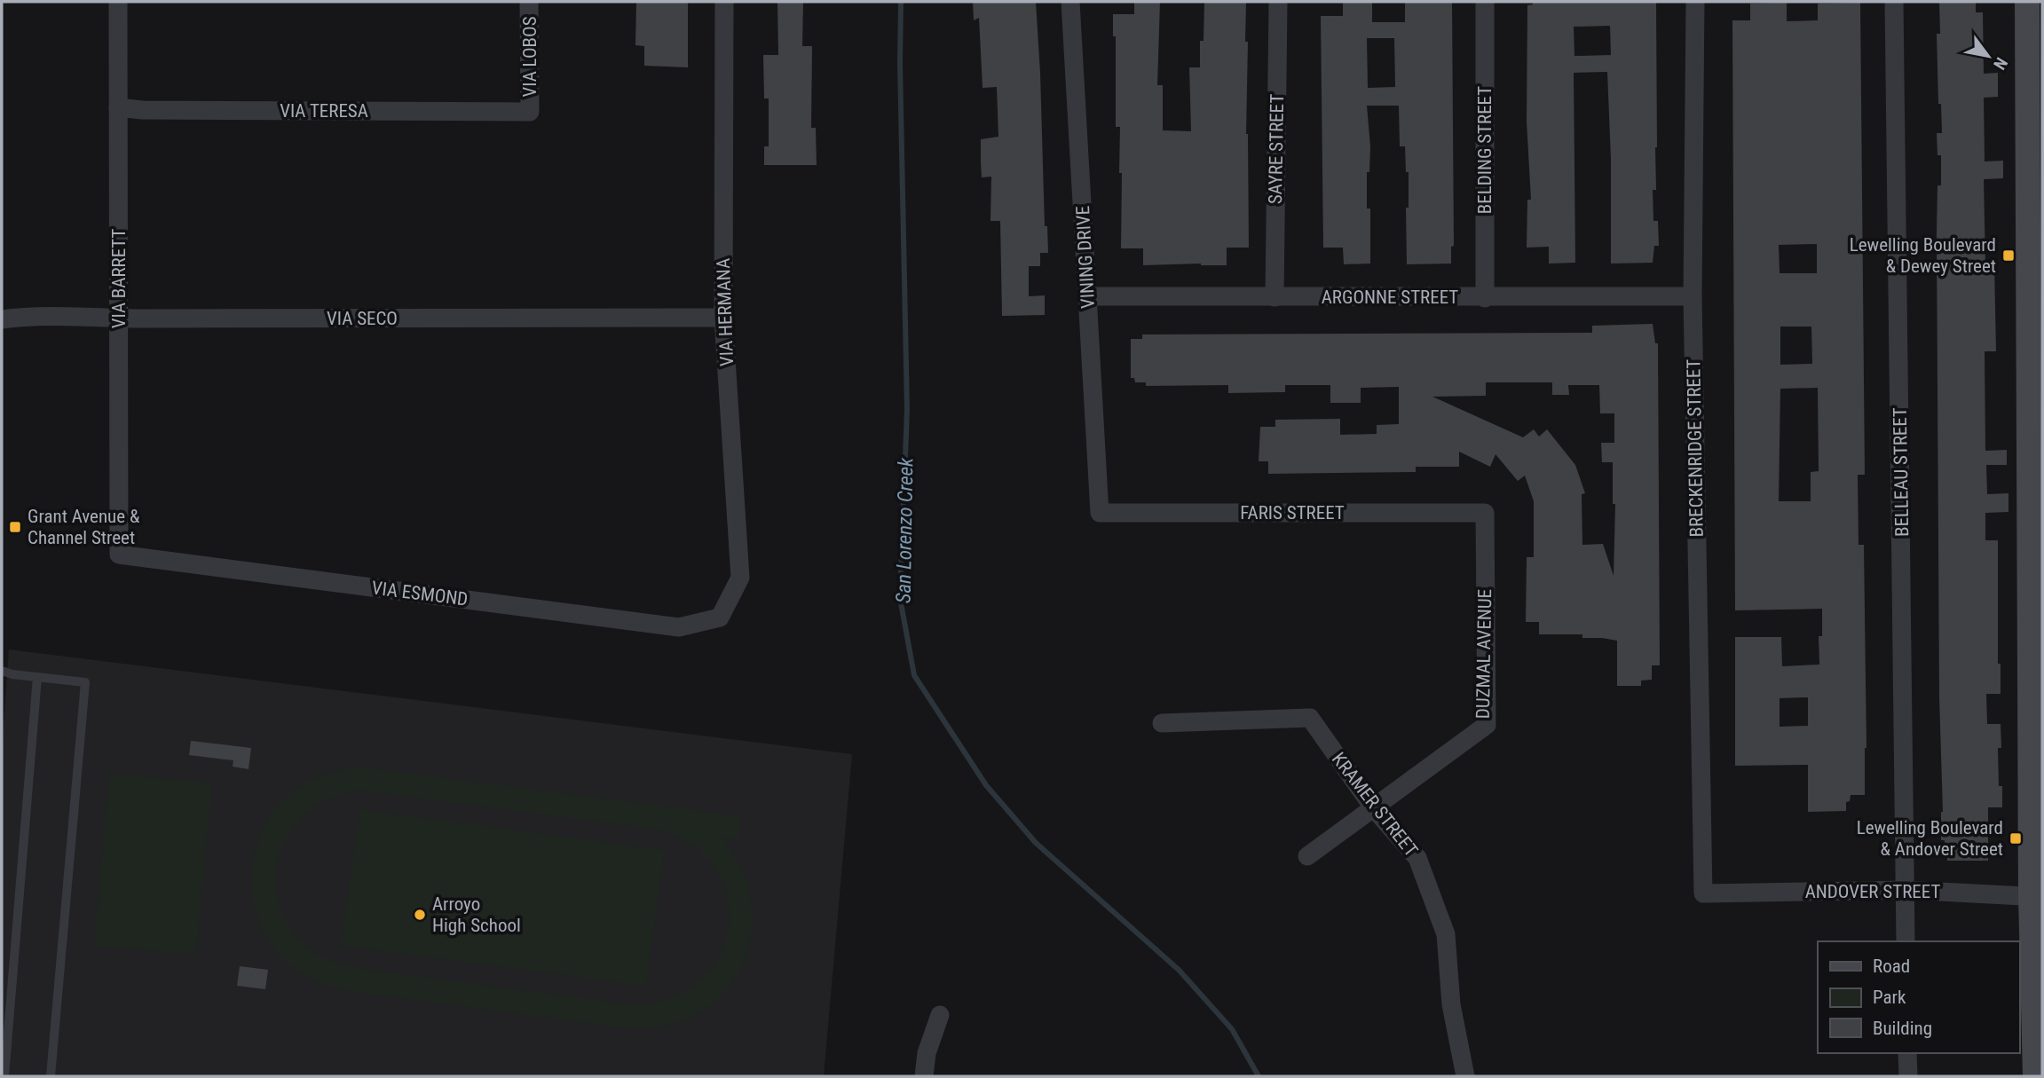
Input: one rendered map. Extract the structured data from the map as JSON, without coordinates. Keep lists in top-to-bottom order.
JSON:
{
  "streets": {
    "street": [
      "VIA LOBOS",
      "VIA TERESA",
      "SAYRE STREET",
      "BELDING STREET",
      "VINING DRIVE",
      "VIA BARRETT",
      "ARGONNE STREET",
      "VIA HERMANA",
      "VIA SECO",
      "BRECKENRIDGE STREET",
      "BELLEAU STREET",
      "FARIS STREET",
      "VIA ESMOND",
      "DUZMAL AVENUE",
      "KRAMER STREET",
      "ANDOVER STREET"
    ]
  },
  "crossings": [
    ["VIA LOBOS", "VIA TERESA"],
    ["VIA TERESA", "VIA BARRETT"],
    ["SAYRE STREET", "ARGONNE STREET"],
    ["BELDING STREET", "ARGONNE STREET"],
    ["VINING DRIVE", "ARGONNE STREET"],
    ["VINING DRIVE", "FARIS STREET"],
    ["VIA BARRETT", "VIA SECO"],
    ["VIA BARRETT", "VIA ESMOND"],
    ["ARGONNE STREET", "BRECKENRIDGE STREET"],
    ["VIA HERMANA", "VIA SECO"],
    ["VIA HERMANA", "VIA ESMOND"],
    ["BRECKENRIDGE STREET", "ANDOVER STREET"],
    ["BELLEAU STREET", "ANDOVER STREET"],
    ["FARIS STREET", "DUZMAL AVENUE"],
    ["DUZMAL AVENUE", "KRAMER STREET"]
  ],
  "water": ["San Lorenzo Creek"],
  "places": {
    "transit": ["Lewelling Boulevard & Dewey Street", "Grant Avenue & Channel Street", "Lewelling Boulevard & Andover Street"],
    "other": ["Arroyo High School"]
  },
  "legend": ["Road", "Park", "Building"],
  "north": "bottom right"
}
